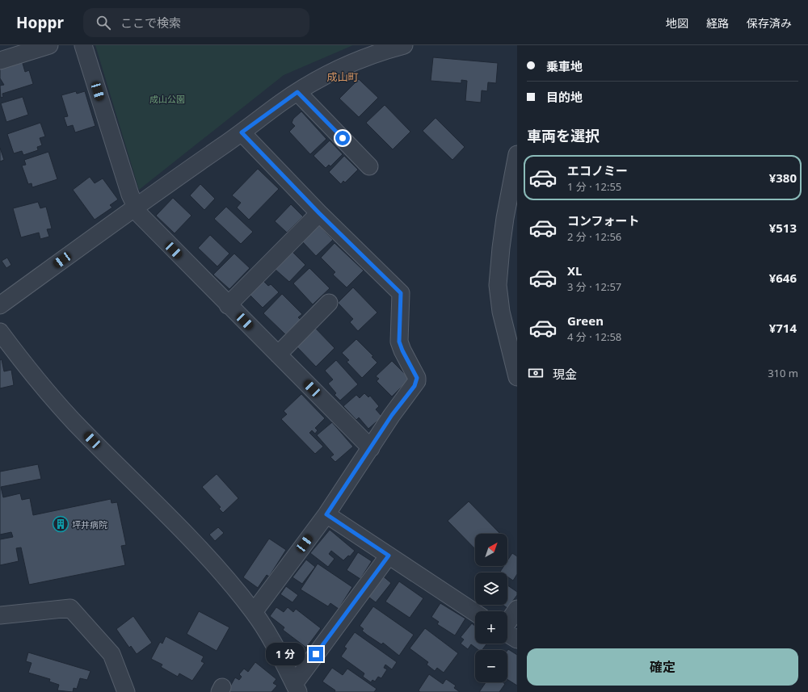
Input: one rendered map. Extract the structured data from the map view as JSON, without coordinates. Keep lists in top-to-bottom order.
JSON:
{
  "districts": ["成山町"],
  "parks": ["成山公園"],
  "places": {
    "building": ["坪井病院"]
  },
  "north": "top right",
  "page": {
    "header": "Hoppr",
    "search": "ここで検索",
    "nav": ["地図", "経路", "保存済み"],
    "banner": ["乗車地", "目的地"],
    "heading": "車両を選択",
    "list": [
      {
        "name": "エコノミー",
        "note": "1 分 · 12:55",
        "value": "¥380"
      },
      {
        "name": "コンフォート",
        "note": "2 分 · 12:56",
        "value": "¥513"
      },
      {
        "name": "XL",
        "note": "3 分 · 12:57",
        "value": "¥646"
      },
      {
        "name": "Green",
        "note": "4 分 · 12:58",
        "value": "¥714"
      }
    ],
    "pay": ["現金", "310 m"],
    "map_buttons": ["+", "−"],
    "buttons": "確定",
    "bubble": "1 分"
  }
}
